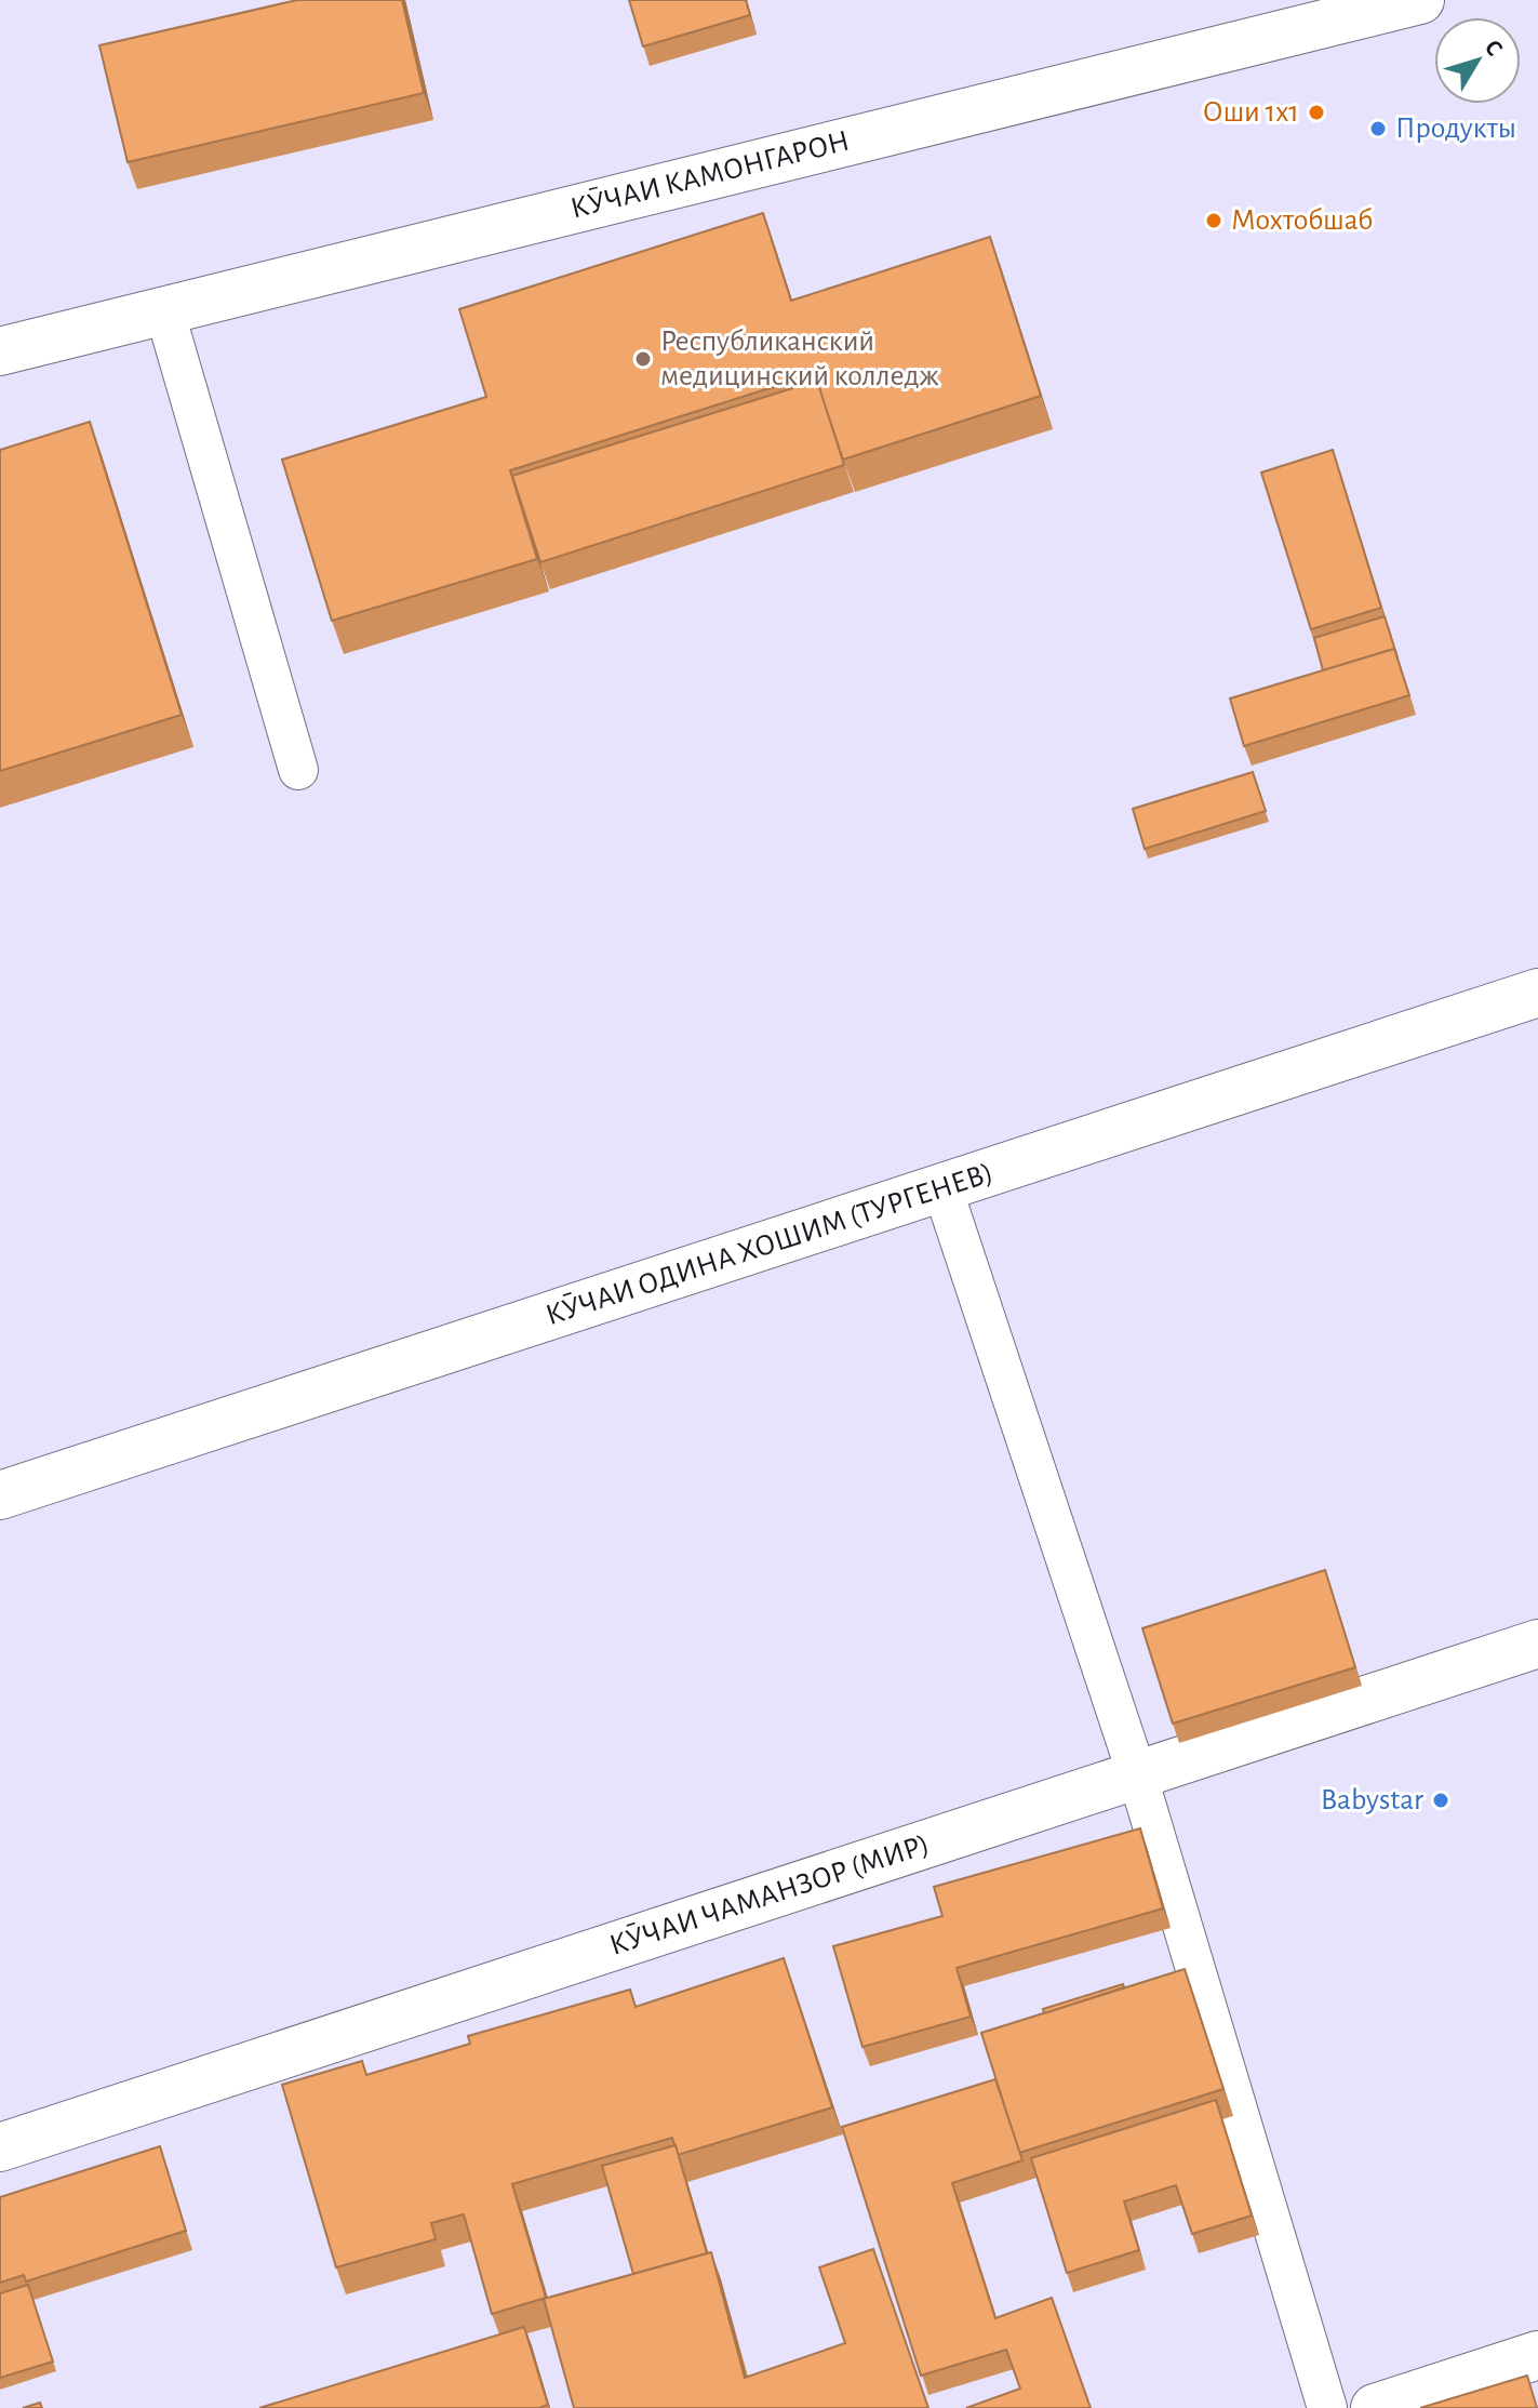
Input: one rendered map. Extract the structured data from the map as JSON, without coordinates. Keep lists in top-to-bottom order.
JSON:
{
  "streets": {
    "street": ["КӮЧАИ КАМОНГАРОН", "КӮЧАИ ОДИНА ХОШИМ (ТУРГЕНЕВ)", "КӮЧАИ ЧАМАНЗОР (МИР)"]
  },
  "places": [
    "Оши 1x1",
    "Продукты",
    "Мохтобшаб",
    "Республиканский медицинский колледж",
    "Babystar"
  ],
  "north": "top right"
}
